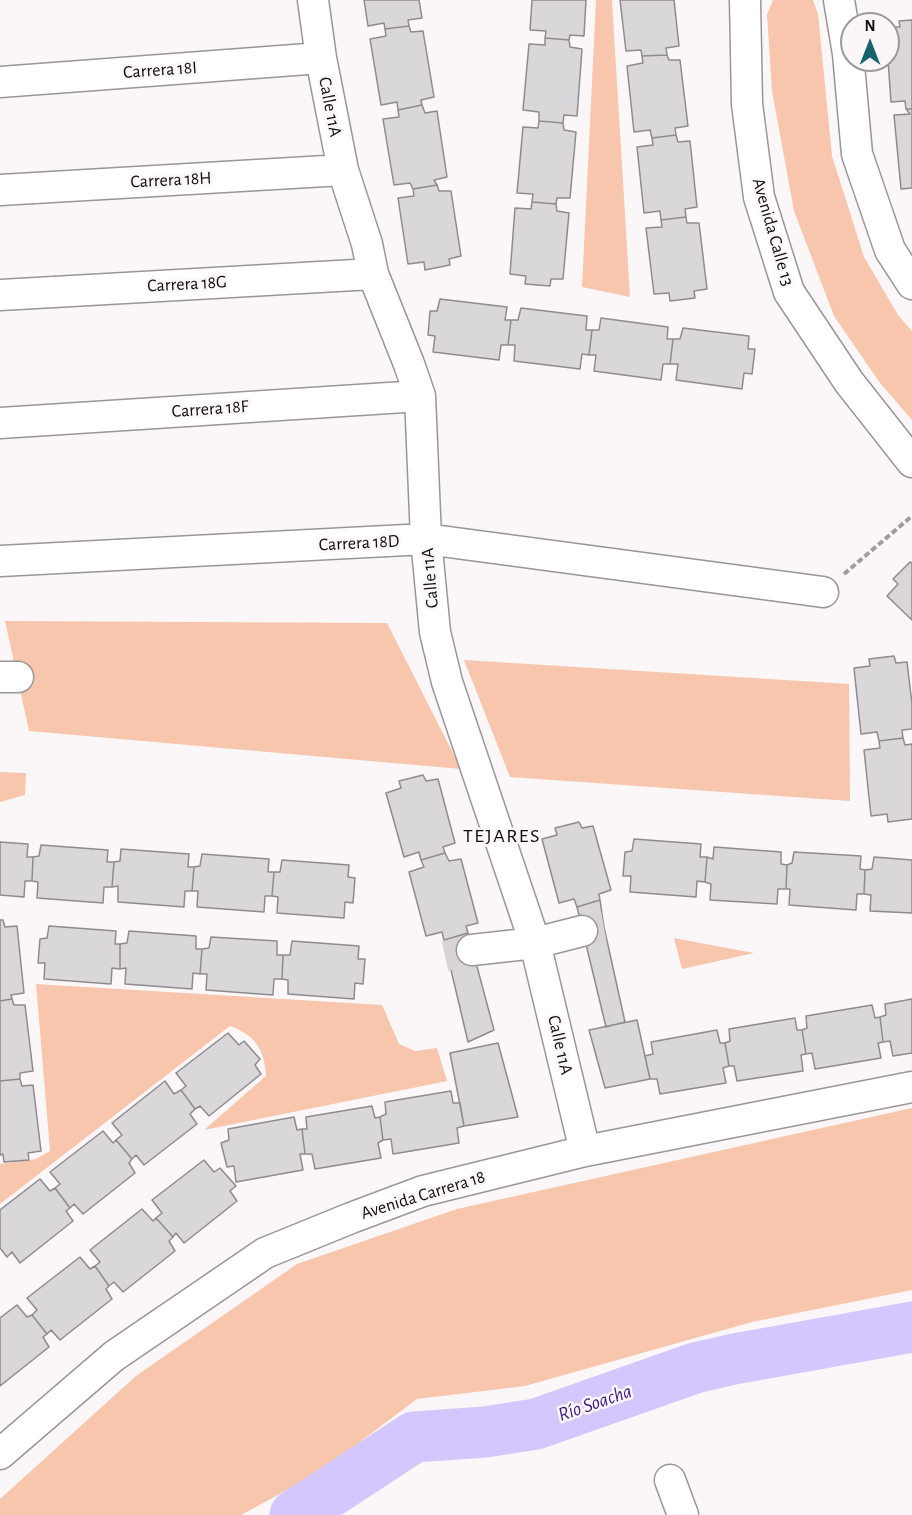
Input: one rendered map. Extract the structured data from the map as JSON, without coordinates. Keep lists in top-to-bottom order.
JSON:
{
  "streets": {
    "street": [
      "Carrera 18I",
      "Calle 11A",
      "Carrera 18H",
      "Avenida Calle 13",
      "Carrera 18G",
      "Carrera 18F",
      "Carrera 18D",
      "Avenida Carrera 18"
    ]
  },
  "crossings": [
    ["Carrera 18I", "Calle 11A"],
    ["Calle 11A", "Carrera 18H"],
    ["Calle 11A", "Carrera 18G"],
    ["Calle 11A", "Carrera 18F"],
    ["Calle 11A", "Carrera 18D"],
    ["Calle 11A", "Avenida Carrera 18"]
  ],
  "districts": ["TEJARES"],
  "water": ["Río Soacha"],
  "north": "top"
}
